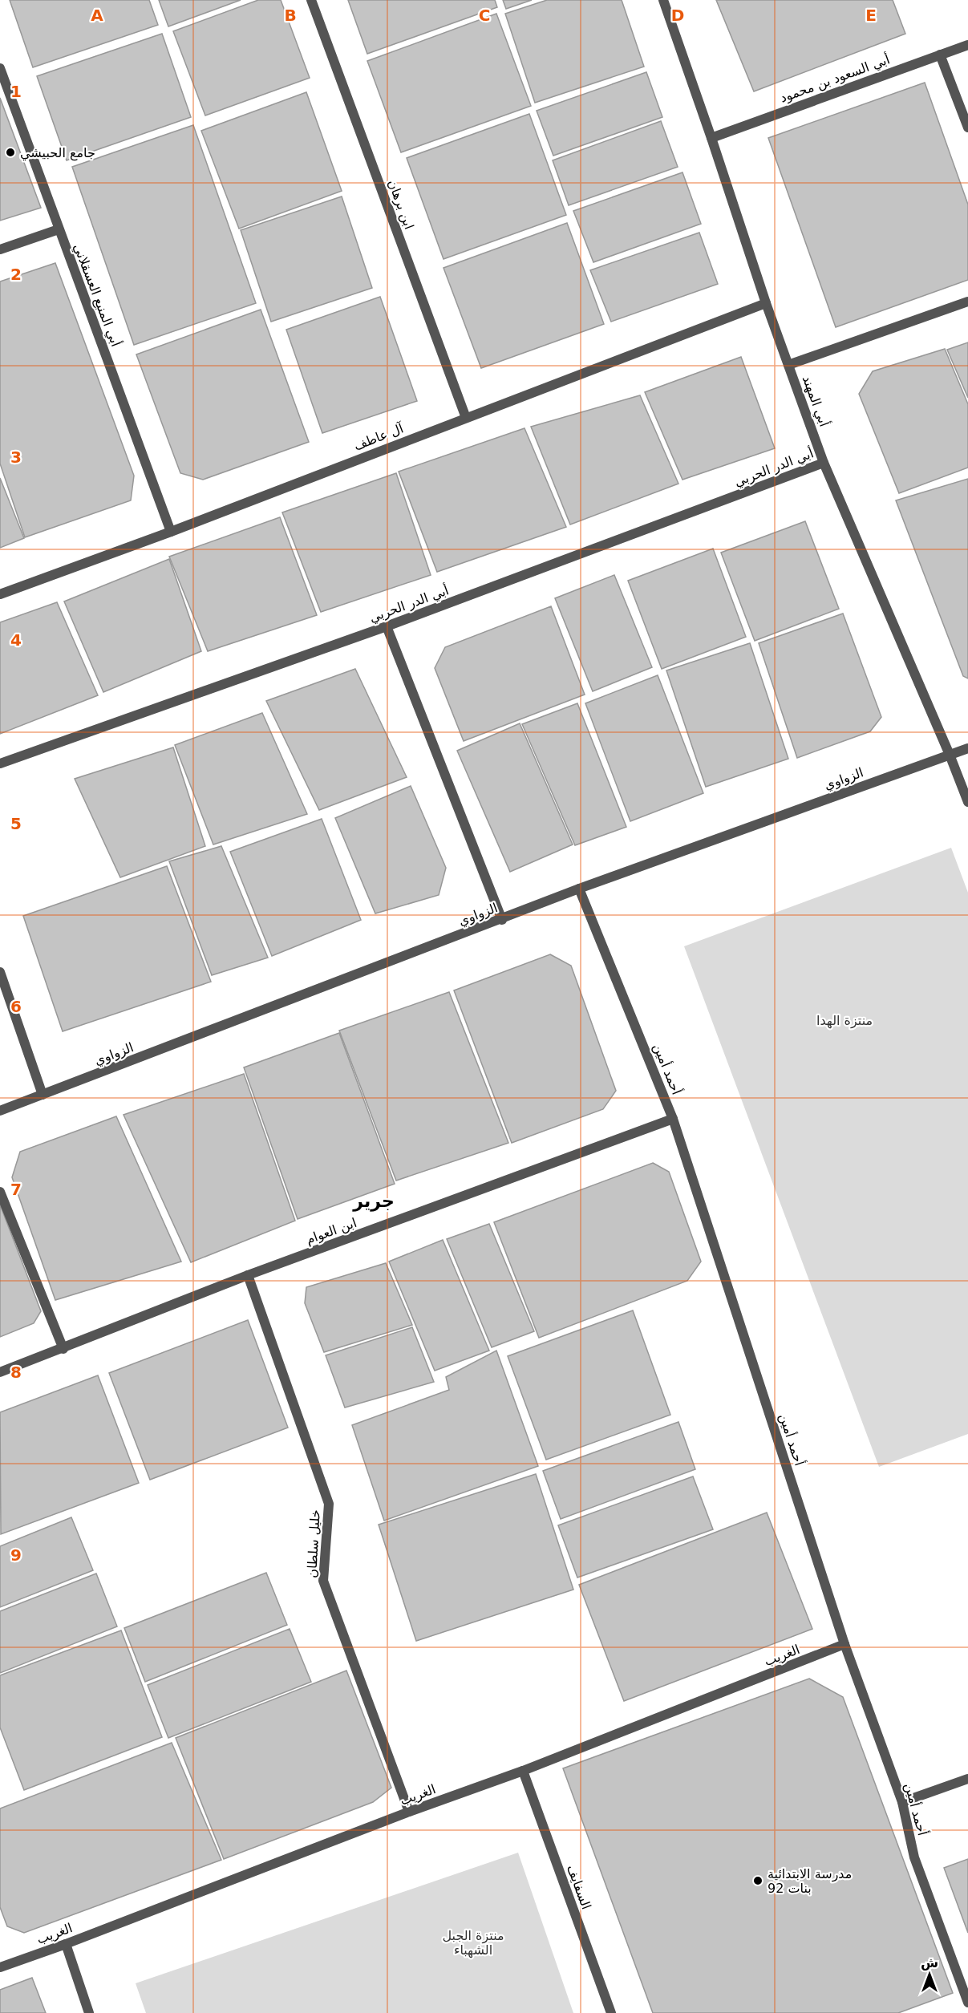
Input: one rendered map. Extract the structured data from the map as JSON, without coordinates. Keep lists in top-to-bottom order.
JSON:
{
  "streets": {
    "street": [
      "أبي السعود بن محمود",
      "ابن برهان",
      "أبي المنيع العسقلاني",
      "أبي المهند",
      "آل عاطف",
      "أبي الدر الحربي",
      "الزواوي",
      "أحمد أمين",
      "ابن العوام",
      "خليل سلطان",
      "الغريب",
      "السفايف"
    ]
  },
  "crossings": [
    ["أبي السعود بن محمود", "أبي المهند"],
    ["ابن برهان", "آل عاطف"],
    ["أبي المنيع العسقلاني", "آل عاطف"],
    ["أبي المهند", "آل عاطف"],
    ["أبي المهند", "أبي الدر الحربي"],
    ["أبي المهند", "الزواوي"],
    ["الزواوي", "أحمد أمين"],
    ["أحمد أمين", "ابن العوام"],
    ["أحمد أمين", "الغريب"],
    ["ابن العوام", "خليل سلطان"],
    ["خليل سلطان", "الغريب"],
    ["الغريب", "السفايف"]
  ],
  "districts": ["جرير"],
  "parks": ["منتزة الهدا", "منتزة الجبل الشهباء"],
  "places": ["جامع الحبيشي", "مدرسة الابتدائية 92 بنات"],
  "north": "top",
  "grid": {
    "columns": [
      "A",
      "B",
      "C",
      "D",
      "E"
    ],
    "rows": [
      "1",
      "2",
      "3",
      "4",
      "5",
      "6",
      "7",
      "8",
      "9"
    ]
  }
}
